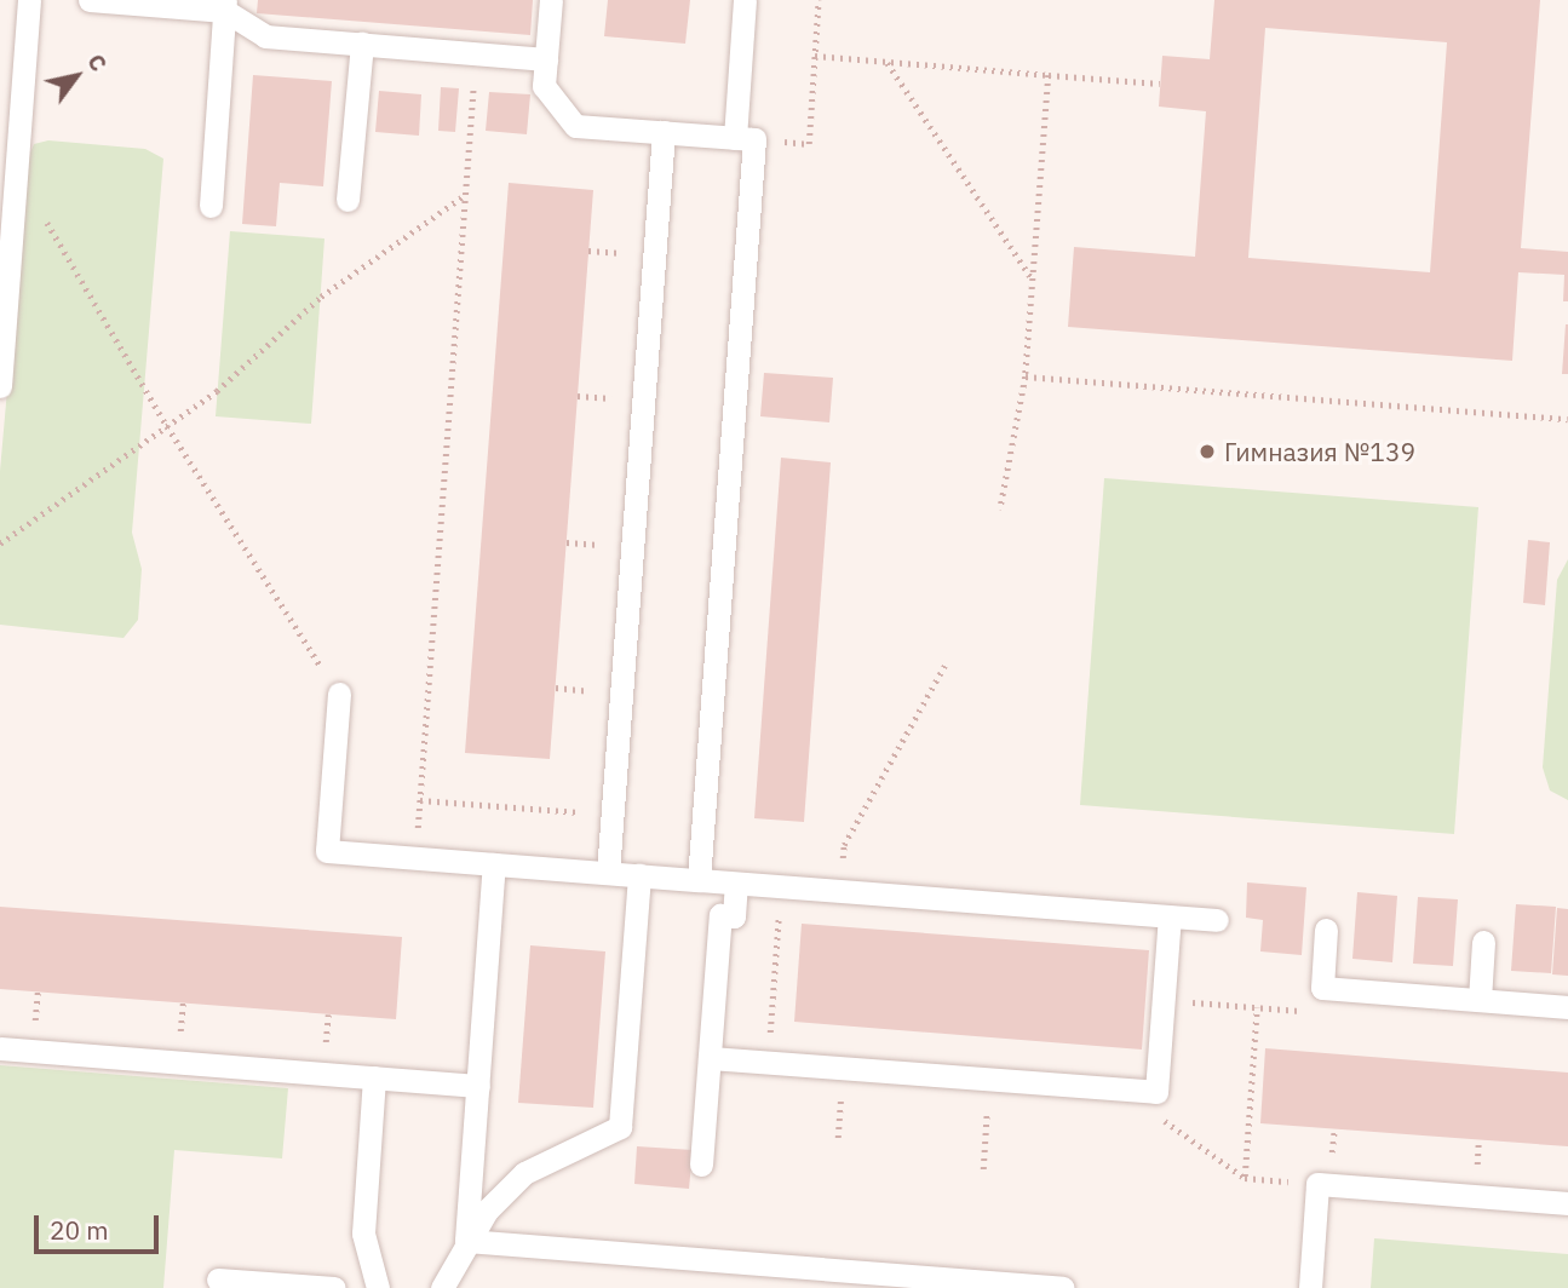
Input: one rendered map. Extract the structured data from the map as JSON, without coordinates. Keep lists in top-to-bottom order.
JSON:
{
  "places": ["Гимназия №139"],
  "scale_bar": "20 m",
  "north": "top right"
}
